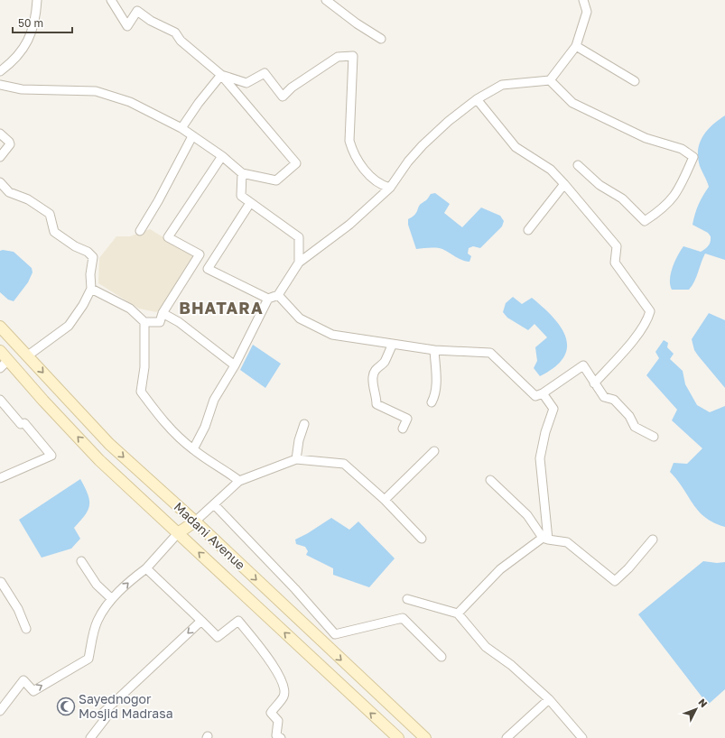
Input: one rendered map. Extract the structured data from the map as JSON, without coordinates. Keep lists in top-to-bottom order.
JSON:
{
  "streets": {
    "main road": ["Madani Avenue"]
  },
  "districts": ["BHATARA"],
  "places": {
    "mosque": ["Sayednogor Mosjid Madrasa"]
  },
  "scale_bar": "50 m",
  "north": "top right"
}
